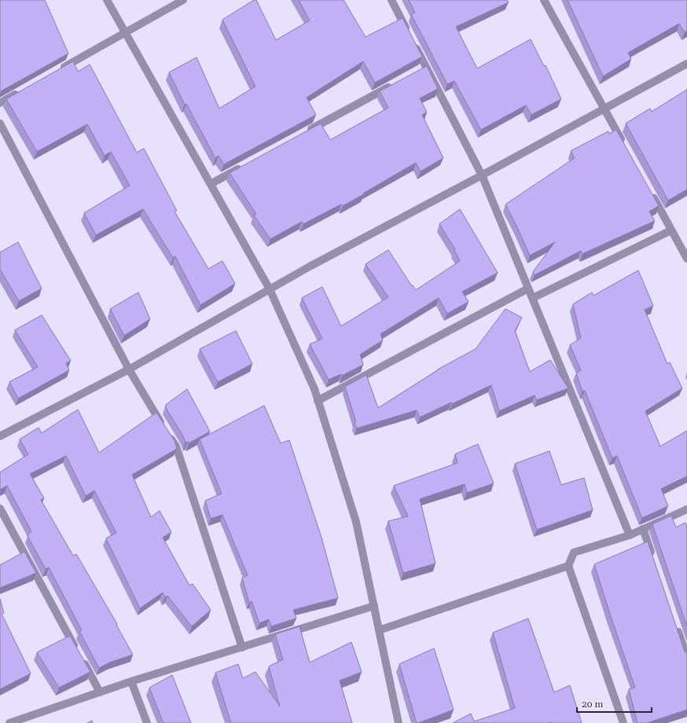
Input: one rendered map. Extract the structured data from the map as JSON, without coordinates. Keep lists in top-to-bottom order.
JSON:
{
  "scale_bar": "20 m"
}
